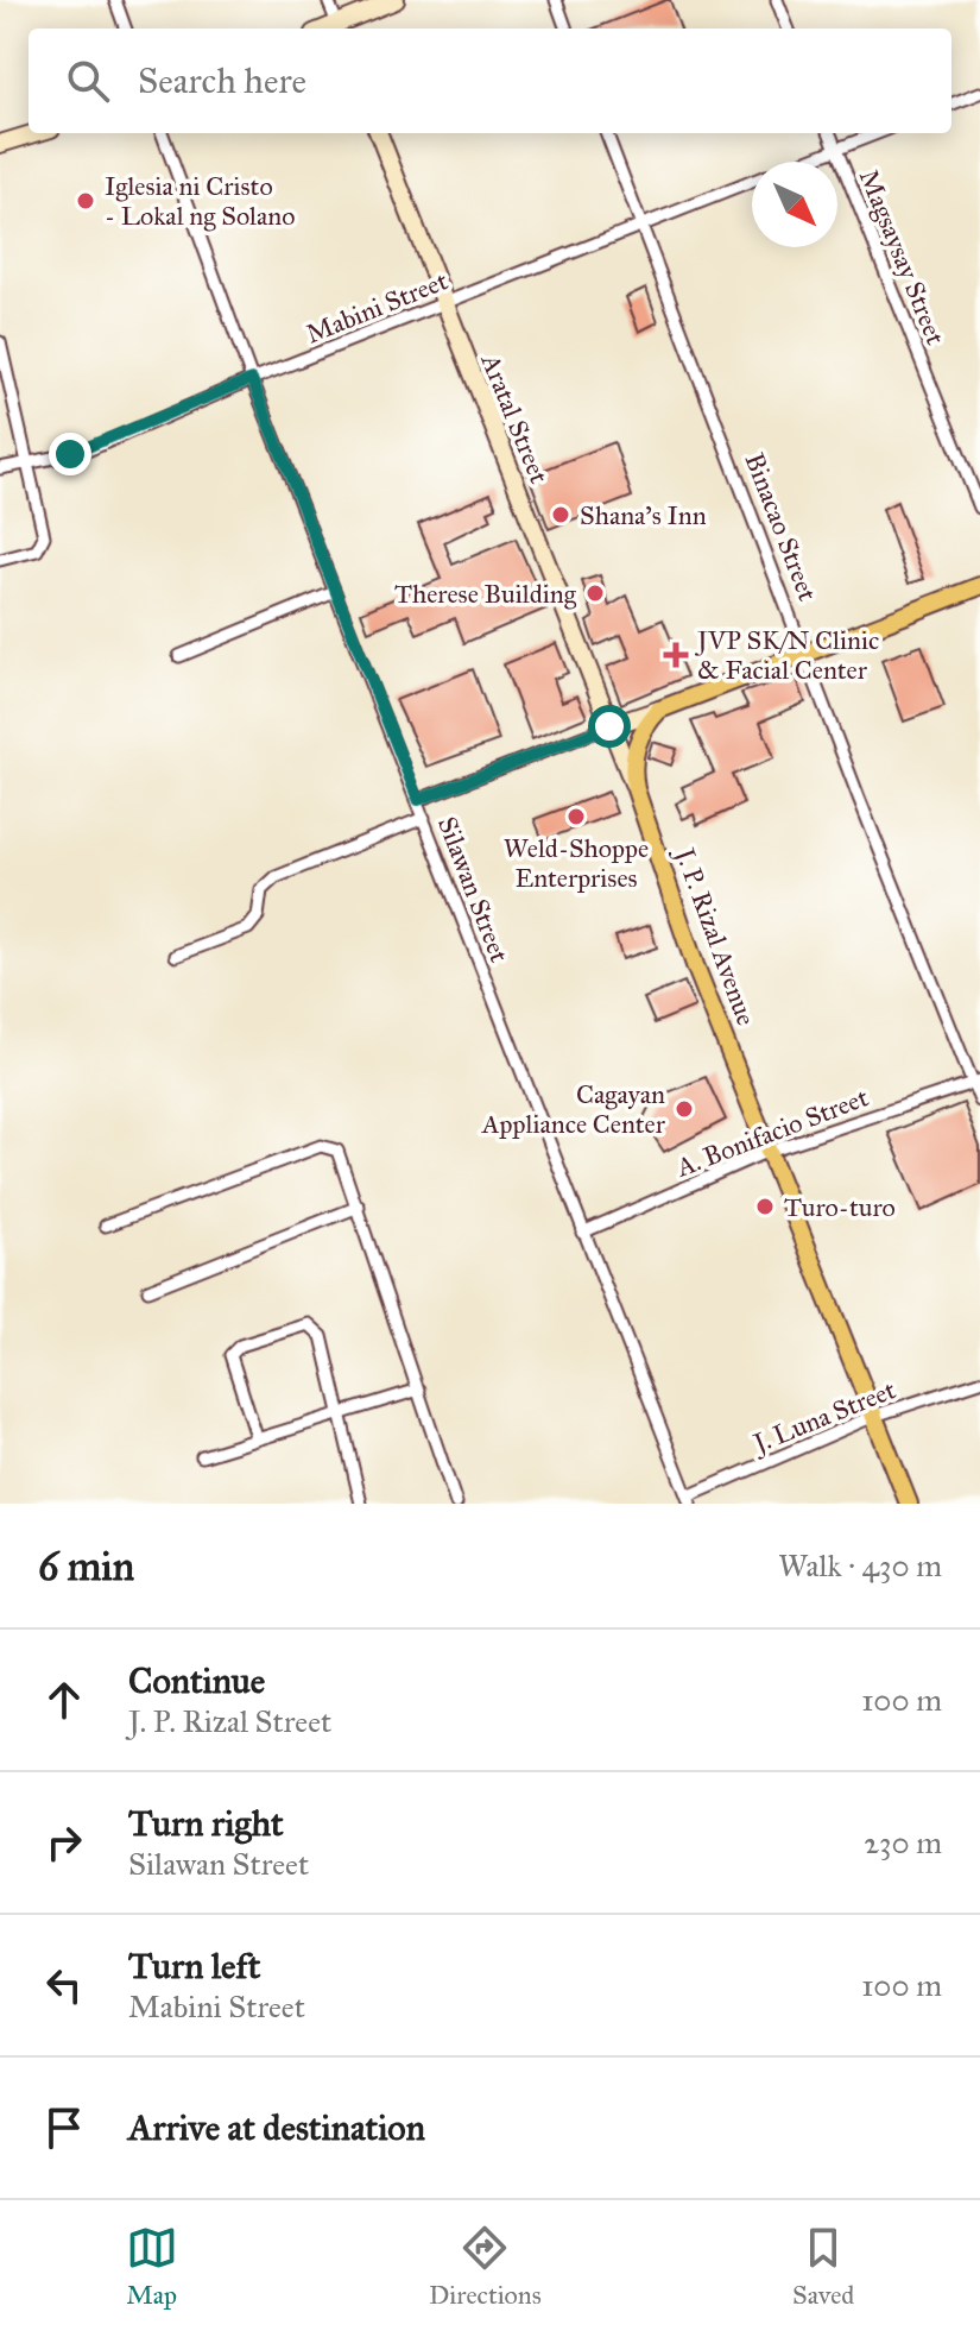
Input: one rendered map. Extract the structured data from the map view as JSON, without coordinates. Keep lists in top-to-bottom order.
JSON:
{
  "streets": {
    "main road": ["J. P. Rizal Avenue"],
    "street": [
      "Magsaysay Street",
      "Mabini Street",
      "Aratal Street",
      "Binacao Street",
      "Silawan Street",
      "A. Bonifacio Street",
      "J. Luna Street"
    ]
  },
  "crossings": [
    ["Magsaysay Street", "Mabini Street"],
    ["Mabini Street", "Aratal Street"],
    ["Mabini Street", "Binacao Street"],
    ["Mabini Street", "Silawan Street"],
    ["Aratal Street", "J. P. Rizal Avenue"],
    ["Binacao Street", "A. Bonifacio Street"],
    ["Silawan Street", "A. Bonifacio Street"],
    ["Silawan Street", "J. Luna Street"],
    ["J. P. Rizal Avenue", "A. Bonifacio Street"],
    ["J. P. Rizal Avenue", "J. Luna Street"]
  ],
  "places": {
    "other": [
      "Iglesia ni Cristo - Lokal ng Solano",
      "Shana's Inn",
      "Therese Building",
      "Weld-Shoppe Enterprises",
      "Cagayan Appliance Center",
      "Turo-turo"
    ],
    "health": ["JVP SK/N Clinic & Facial Center"]
  },
  "north": "bottom right",
  "page": {
    "search": "Search here",
    "heading": ["6 min", "Walk · 430 m"],
    "list": [
      ["Continue", "J. P. Rizal Street", "100 m"],
      ["Turn right", "Silawan Street", "230 m"],
      ["Turn left", "Mabini Street", "100 m"],
      "Arrive at destination"
    ],
    "nav": ["Map", "Directions", "Saved"]
  }
}
